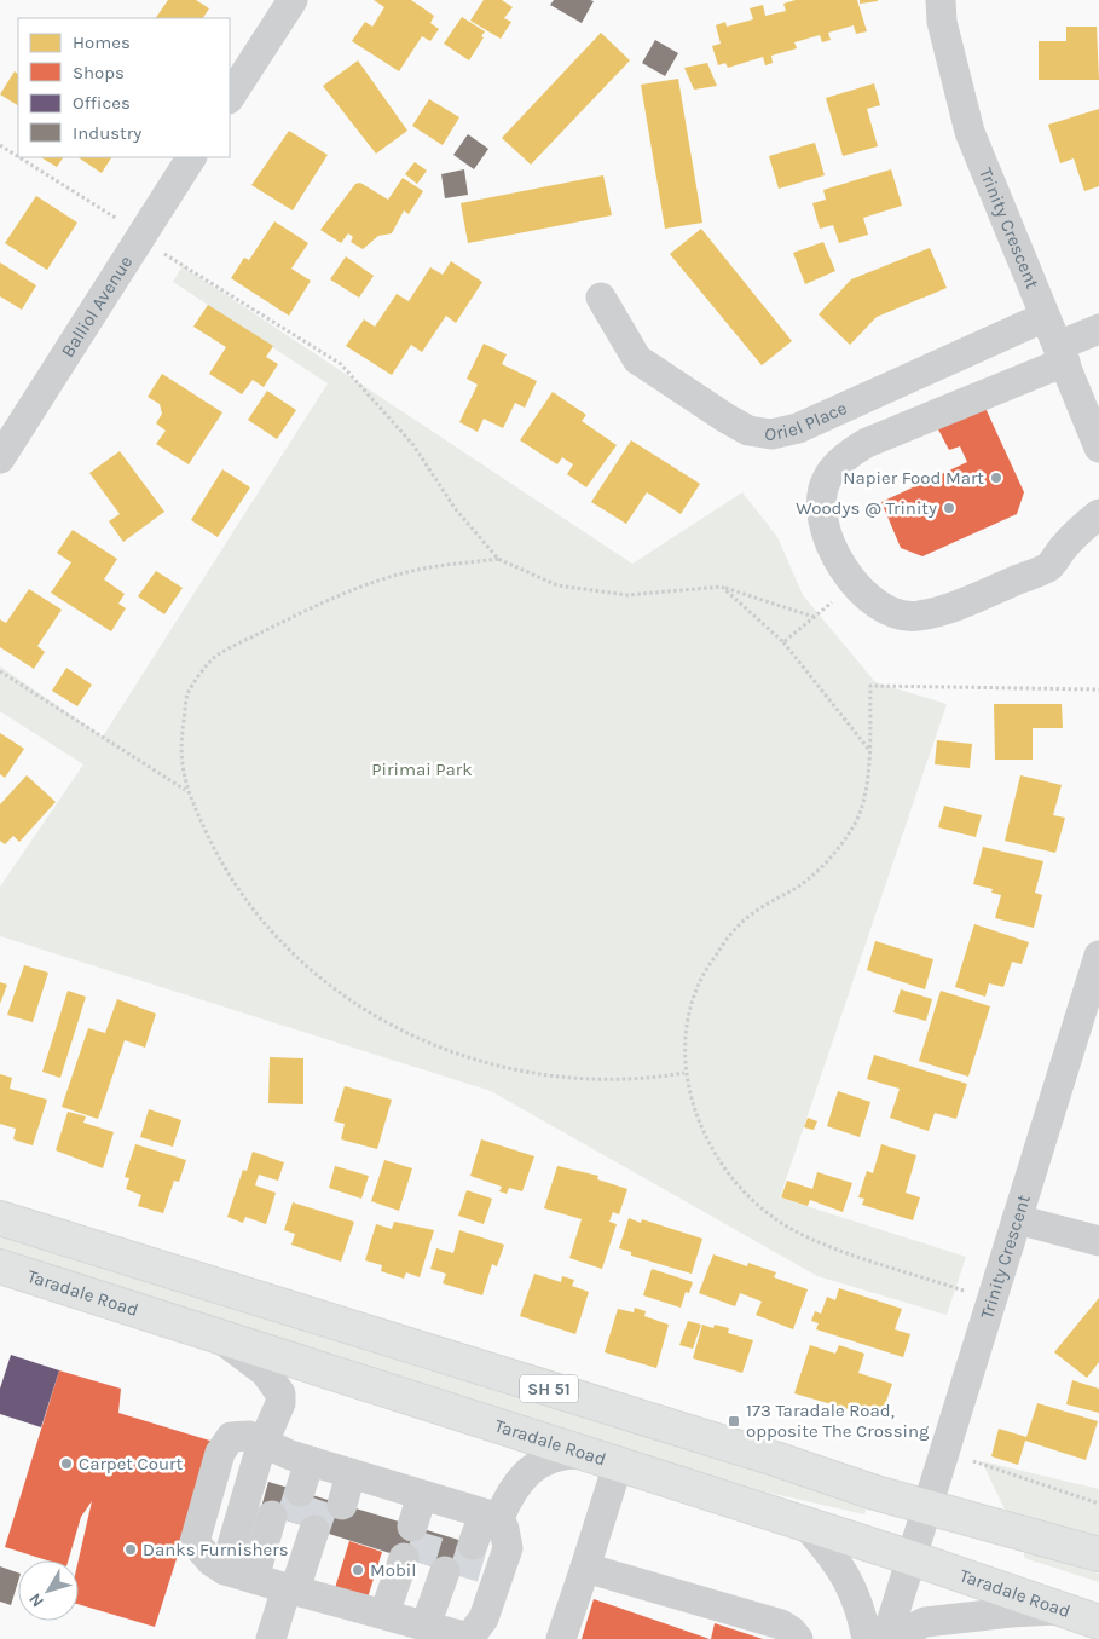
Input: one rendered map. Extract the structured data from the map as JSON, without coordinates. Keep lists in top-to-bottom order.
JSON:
{
  "streets": {
    "highway": ["Taradale Road", "SH 51"],
    "street": ["Trinity Crescent", "Balliol Avenue", "Oriel Place"]
  },
  "crossings": [
    ["Trinity Crescent", "Oriel Place"],
    ["Trinity Crescent", "Taradale Road"],
    ["Trinity Crescent", "SH 51"]
  ],
  "parks": ["Pirimai Park"],
  "places": {
    "other": [
      "Napier Food Mart",
      "Woodys @ Trinity",
      "Carpet Court",
      "Danks Furnishers",
      "Mobil"
    ],
    "transit": ["173 Taradale Road, opposite The Crossing"]
  },
  "legend": [
    "Homes",
    "Shops",
    "Offices",
    "Industry"
  ],
  "north": "bottom left"
}
